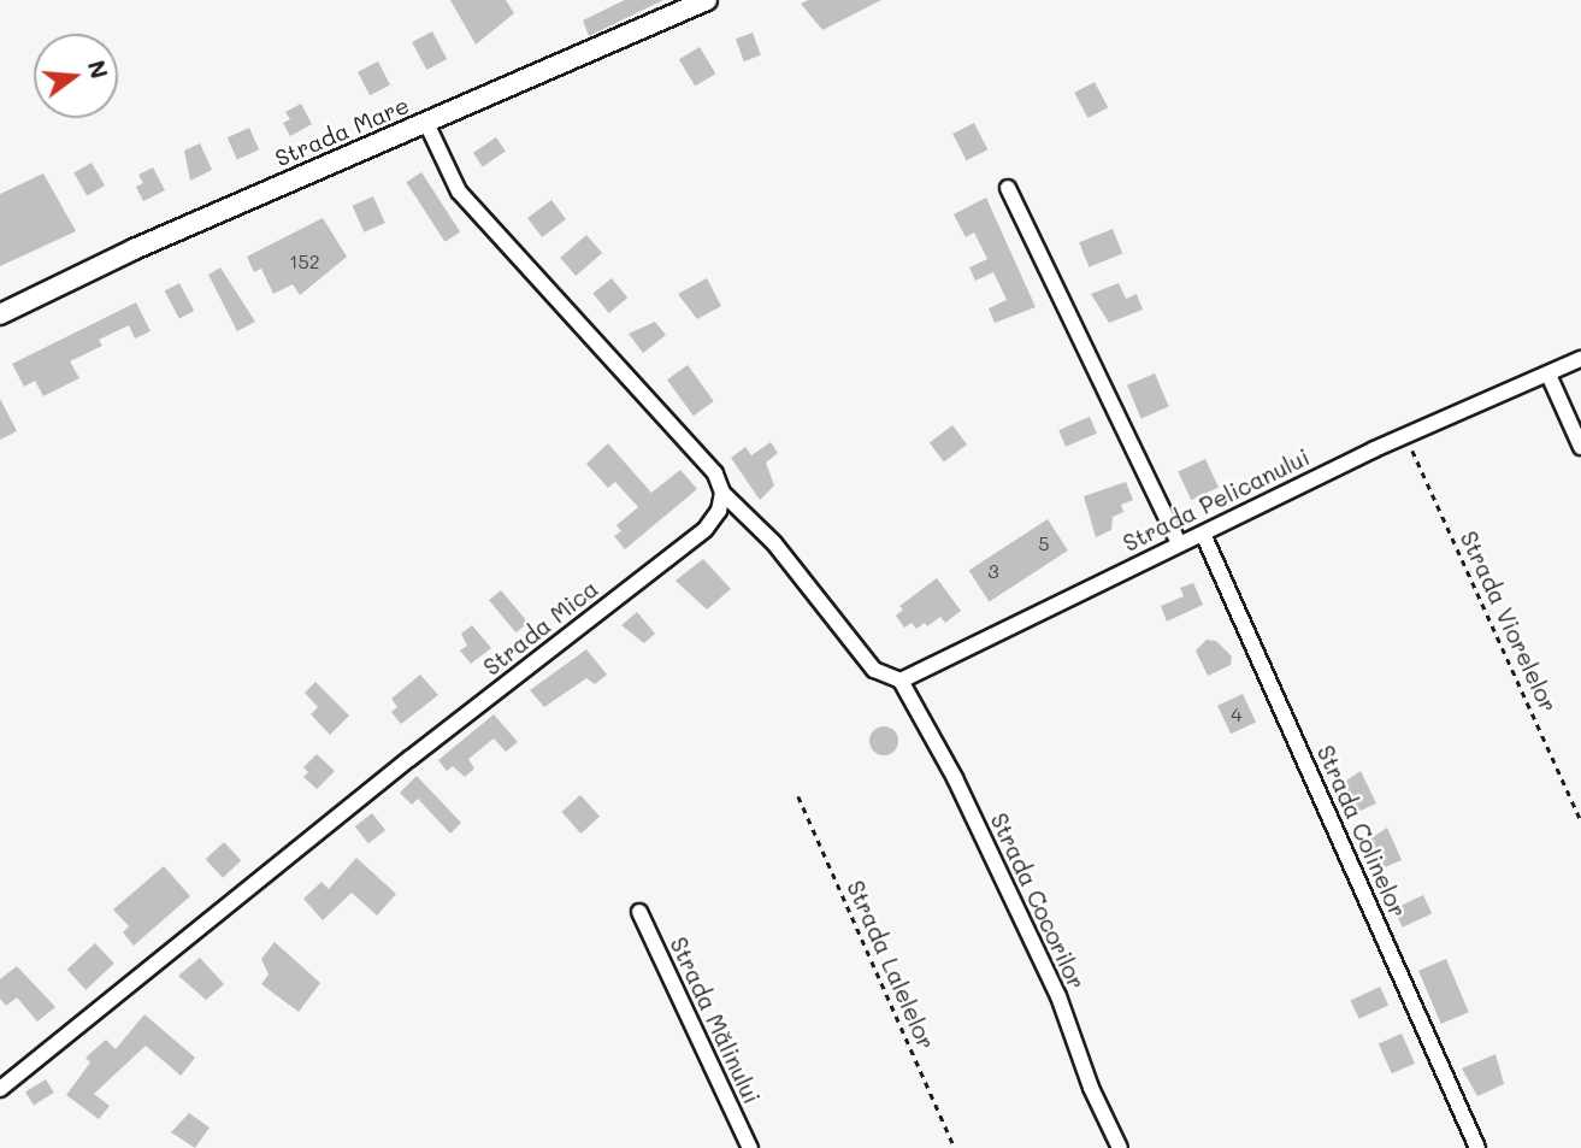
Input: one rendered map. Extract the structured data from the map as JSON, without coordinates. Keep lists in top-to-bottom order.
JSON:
{
  "streets": {
    "street": [
      "Strada Mare",
      "Strada Pelicanului",
      "Strada Mica",
      "Strada Colinelor",
      "Strada Cocorilor",
      "Strada Mălinului"
    ],
    "path": ["Strada Viorelelor", "Strada Lalelelor"]
  },
  "crossings": [
    ["Strada Pelicanului", "Strada Viorelelor"],
    ["Strada Pelicanului", "Strada Colinelor"],
    ["Strada Pelicanului", "Strada Cocorilor"]
  ],
  "house_numbers": [
    "152",
    "5",
    "3",
    "4"
  ],
  "north": "right"
}
